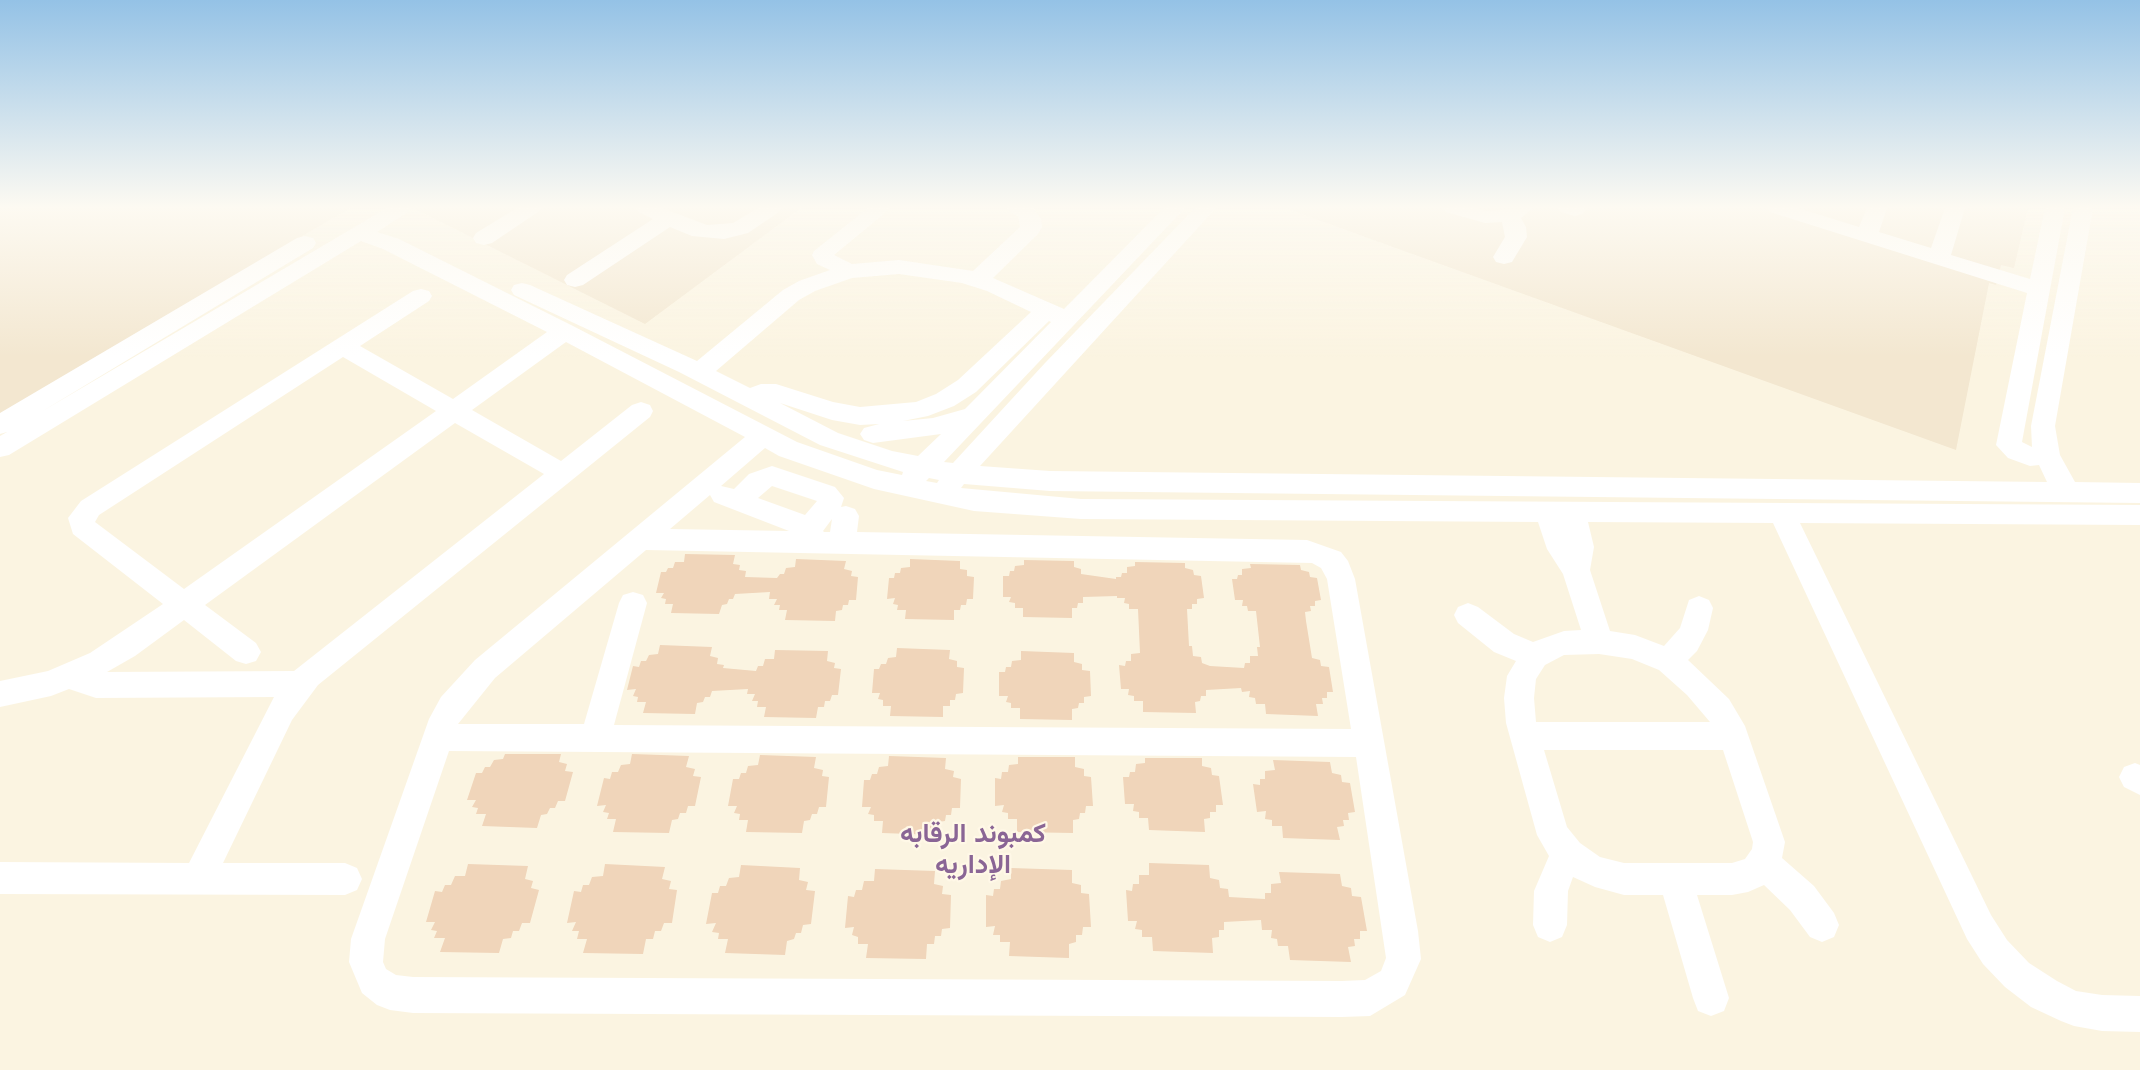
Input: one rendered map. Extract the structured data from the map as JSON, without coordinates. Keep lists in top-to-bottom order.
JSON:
{
  "districts": ["كمبوند الرقابه الإداريه"]
}
